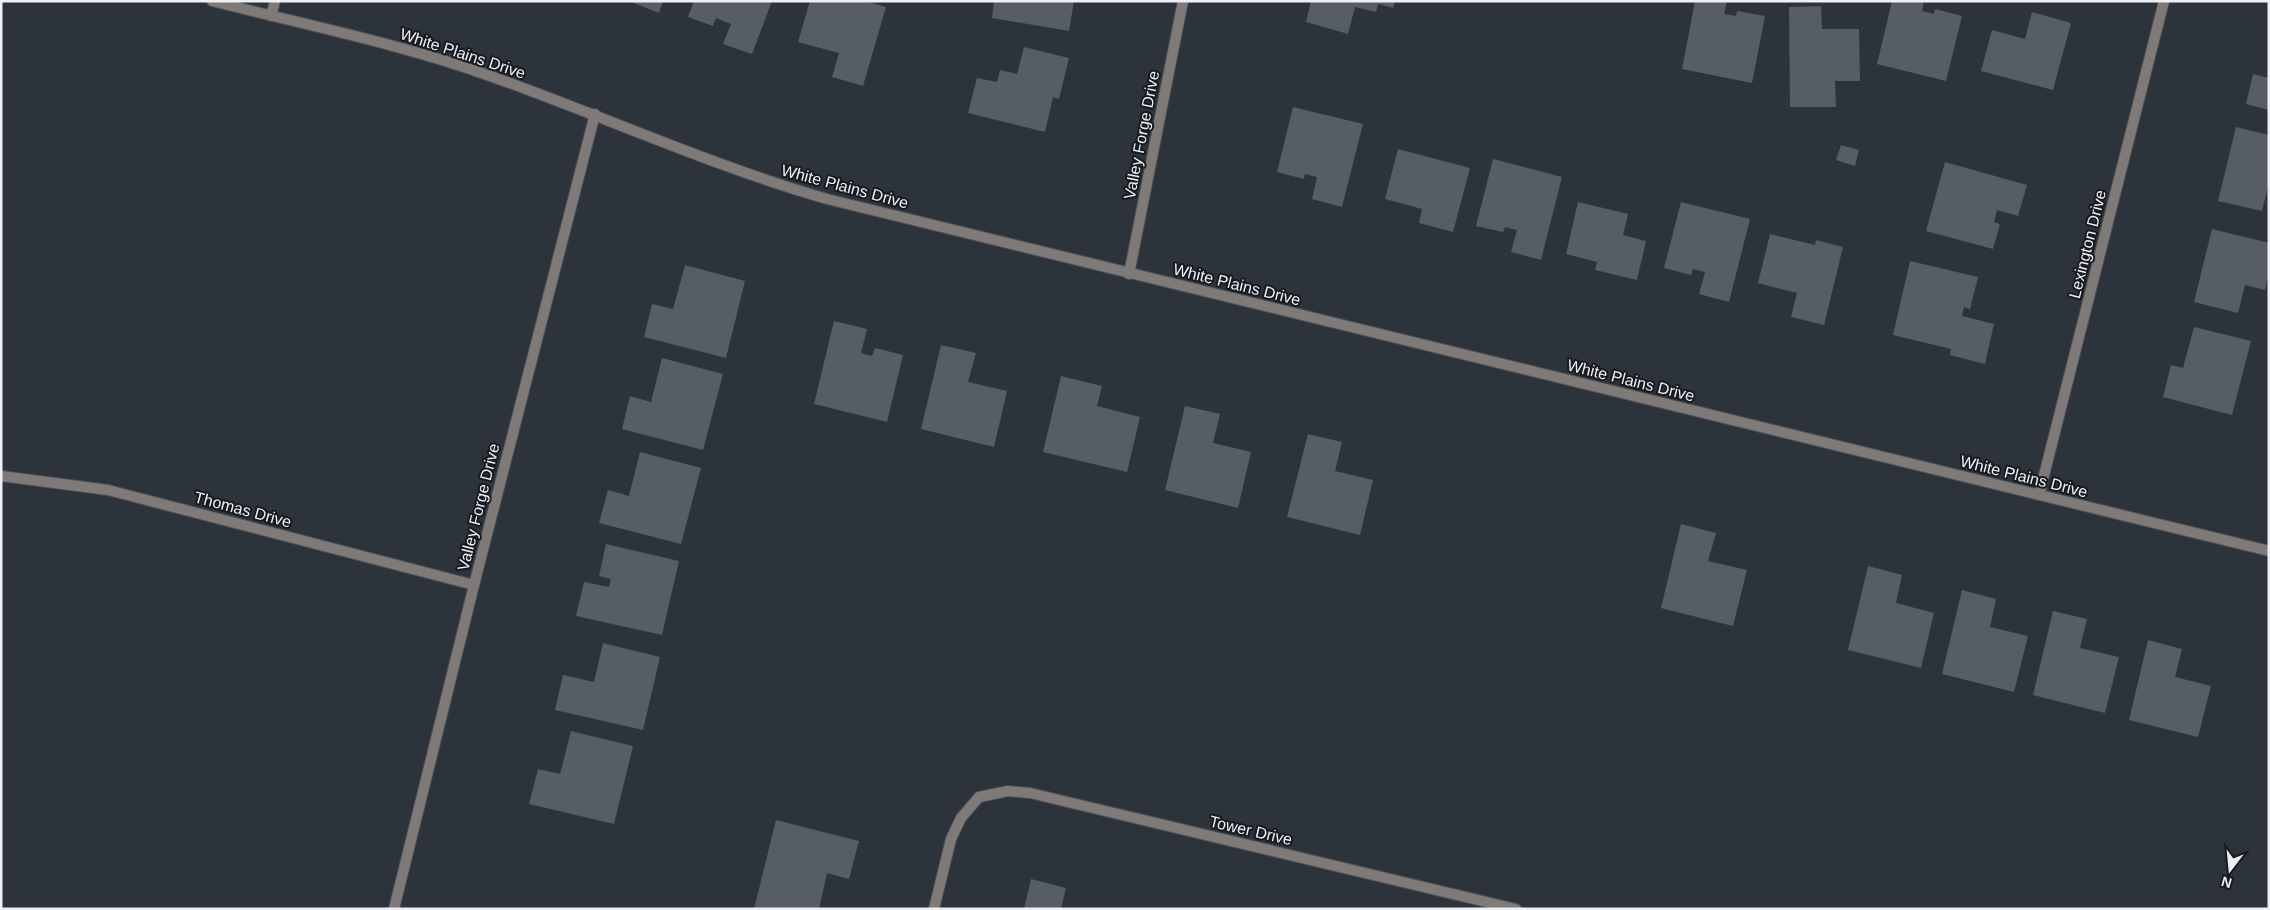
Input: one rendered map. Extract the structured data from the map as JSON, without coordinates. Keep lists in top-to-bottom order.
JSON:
{
  "streets": {
    "street": [
      "White Plains Drive",
      "Valley Forge Drive",
      "Lexington Drive",
      "Thomas Drive",
      "Tower Drive"
    ]
  },
  "crossings": [
    ["White Plains Drive", "Valley Forge Drive"],
    ["White Plains Drive", "Lexington Drive"],
    ["Valley Forge Drive", "Thomas Drive"]
  ],
  "north": "bottom"
}
